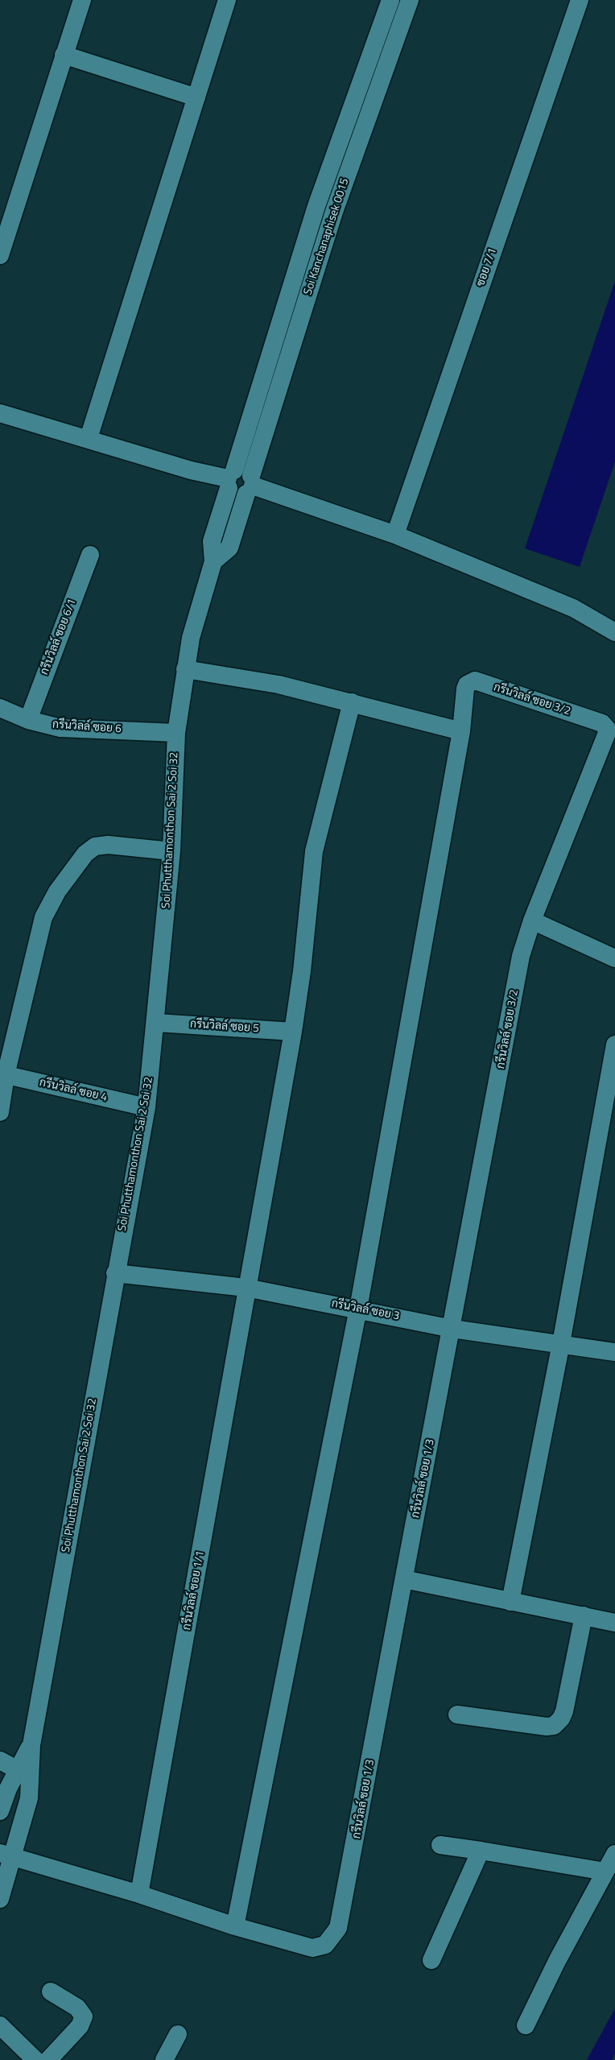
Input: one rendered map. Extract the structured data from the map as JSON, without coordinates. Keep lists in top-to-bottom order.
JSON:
{
  "streets": {
    "street": [
      "Soi Kanchanaphisek 0015",
      "ซอย 7/1",
      "กรีนวิลล์ ซอย 6/1",
      "กรีนวิลล์ ซอย 3/2",
      "กรีนวิลล์ ซอย 6",
      "Soi Phutthamonthon Sai 2 Soi 32",
      "กรีนวิลล์ ซอย 5",
      "กรีนวิลล์ ซอย 4",
      "กรีนวิลล์ ซอย 3",
      "กรีนวิลล์ ซอย 1/3",
      "กรีนวิลล์ ซอย 1/1"
    ]
  },
  "crossings": [
    ["Soi Kanchanaphisek 0015", "Soi Phutthamonthon Sai 2 Soi 32"],
    ["กรีนวิลล์ ซอย 6/1", "กรีนวิลล์ ซอย 6"],
    ["กรีนวิลล์ ซอย 3/2", "กรีนวิลล์ ซอย 3"],
    ["กรีนวิลล์ ซอย 3/2", "กรีนวิลล์ ซอย 1/3"],
    ["กรีนวิลล์ ซอย 6", "Soi Phutthamonthon Sai 2 Soi 32"],
    ["Soi Phutthamonthon Sai 2 Soi 32", "กรีนวิลล์ ซอย 5"],
    ["Soi Phutthamonthon Sai 2 Soi 32", "กรีนวิลล์ ซอย 4"],
    ["Soi Phutthamonthon Sai 2 Soi 32", "กรีนวิลล์ ซอย 3"],
    ["Soi Phutthamonthon Sai 2 Soi 32", "กรีนวิลล์ ซอย 1/3"],
    ["กรีนวิลล์ ซอย 5", "กรีนวิลล์ ซอย 1/1"],
    ["กรีนวิลล์ ซอย 3", "กรีนวิลล์ ซอย 1/3"],
    ["กรีนวิลล์ ซอย 3", "กรีนวิลล์ ซอย 1/1"],
    ["กรีนวิลล์ ซอย 1/3", "กรีนวิลล์ ซอย 1/1"]
  ]
}
